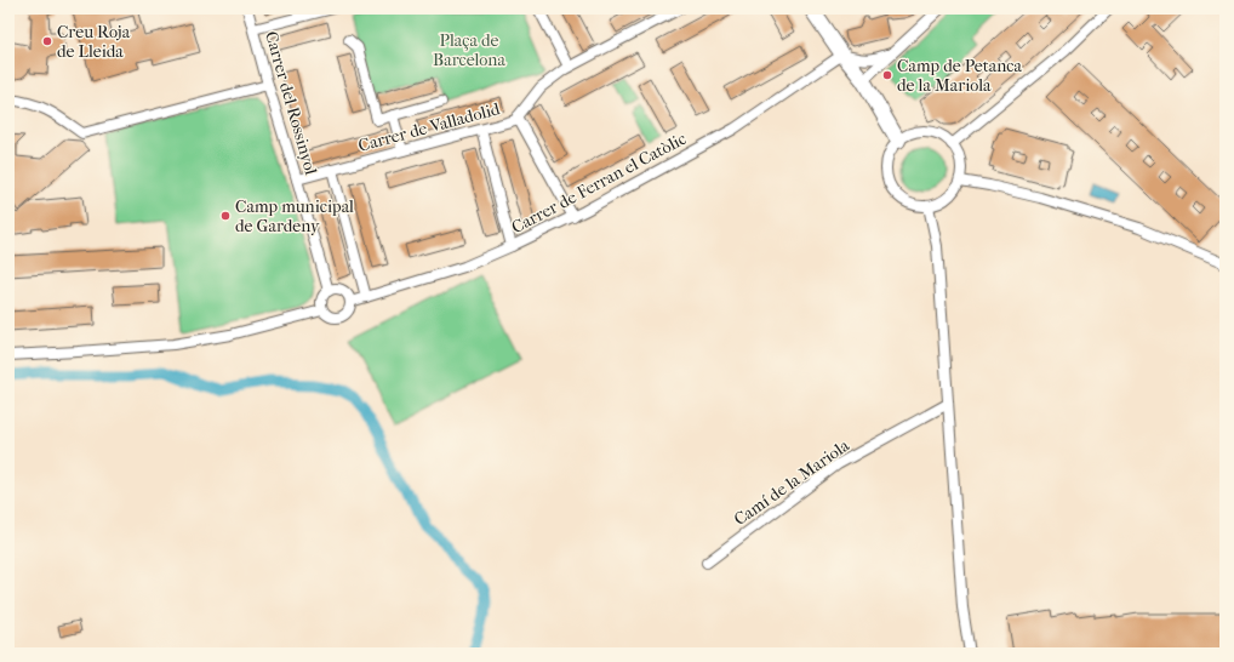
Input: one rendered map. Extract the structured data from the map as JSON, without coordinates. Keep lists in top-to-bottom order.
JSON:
{
  "streets": {
    "street": [
      "Carrer del Rossinyol",
      "Carrer de Valladolid",
      "Carrer de Ferran el Catòlic",
      "Camí de la Mariola"
    ]
  },
  "crossings": [
    ["Carrer del Rossinyol", "Carrer de Valladolid"],
    ["Carrer del Rossinyol", "Carrer de Ferran el Catòlic"]
  ],
  "parks": ["Plaça de Barcelona"],
  "places": ["Creu Roja de Lleida", "Camp de Petanca de la Mariola", "Camp municipal de Gardeny"]
}
